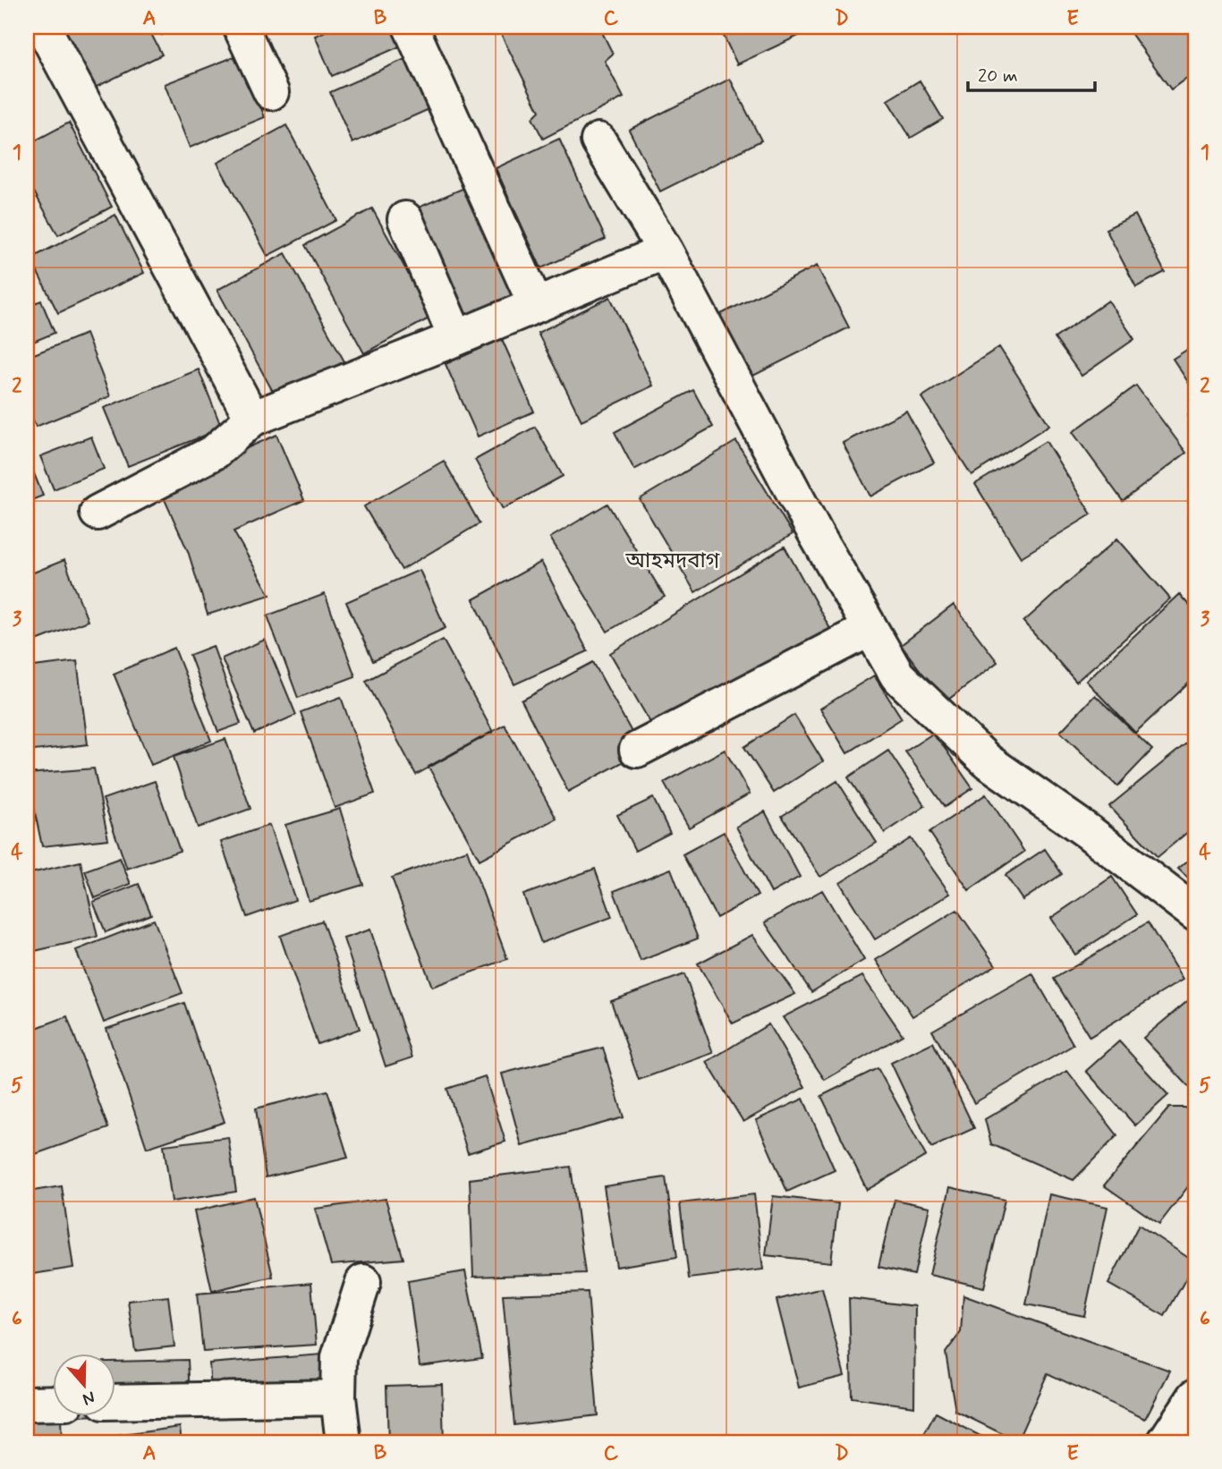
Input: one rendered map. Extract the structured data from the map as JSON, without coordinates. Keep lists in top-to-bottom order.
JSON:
{
  "districts": ["আহমদবাগ"],
  "scale_bar": "20 m",
  "north": "bottom",
  "grid": {
    "columns": [
      "A",
      "B",
      "C",
      "D",
      "E"
    ],
    "rows": [
      "1",
      "2",
      "3",
      "4",
      "5",
      "6"
    ]
  }
}
